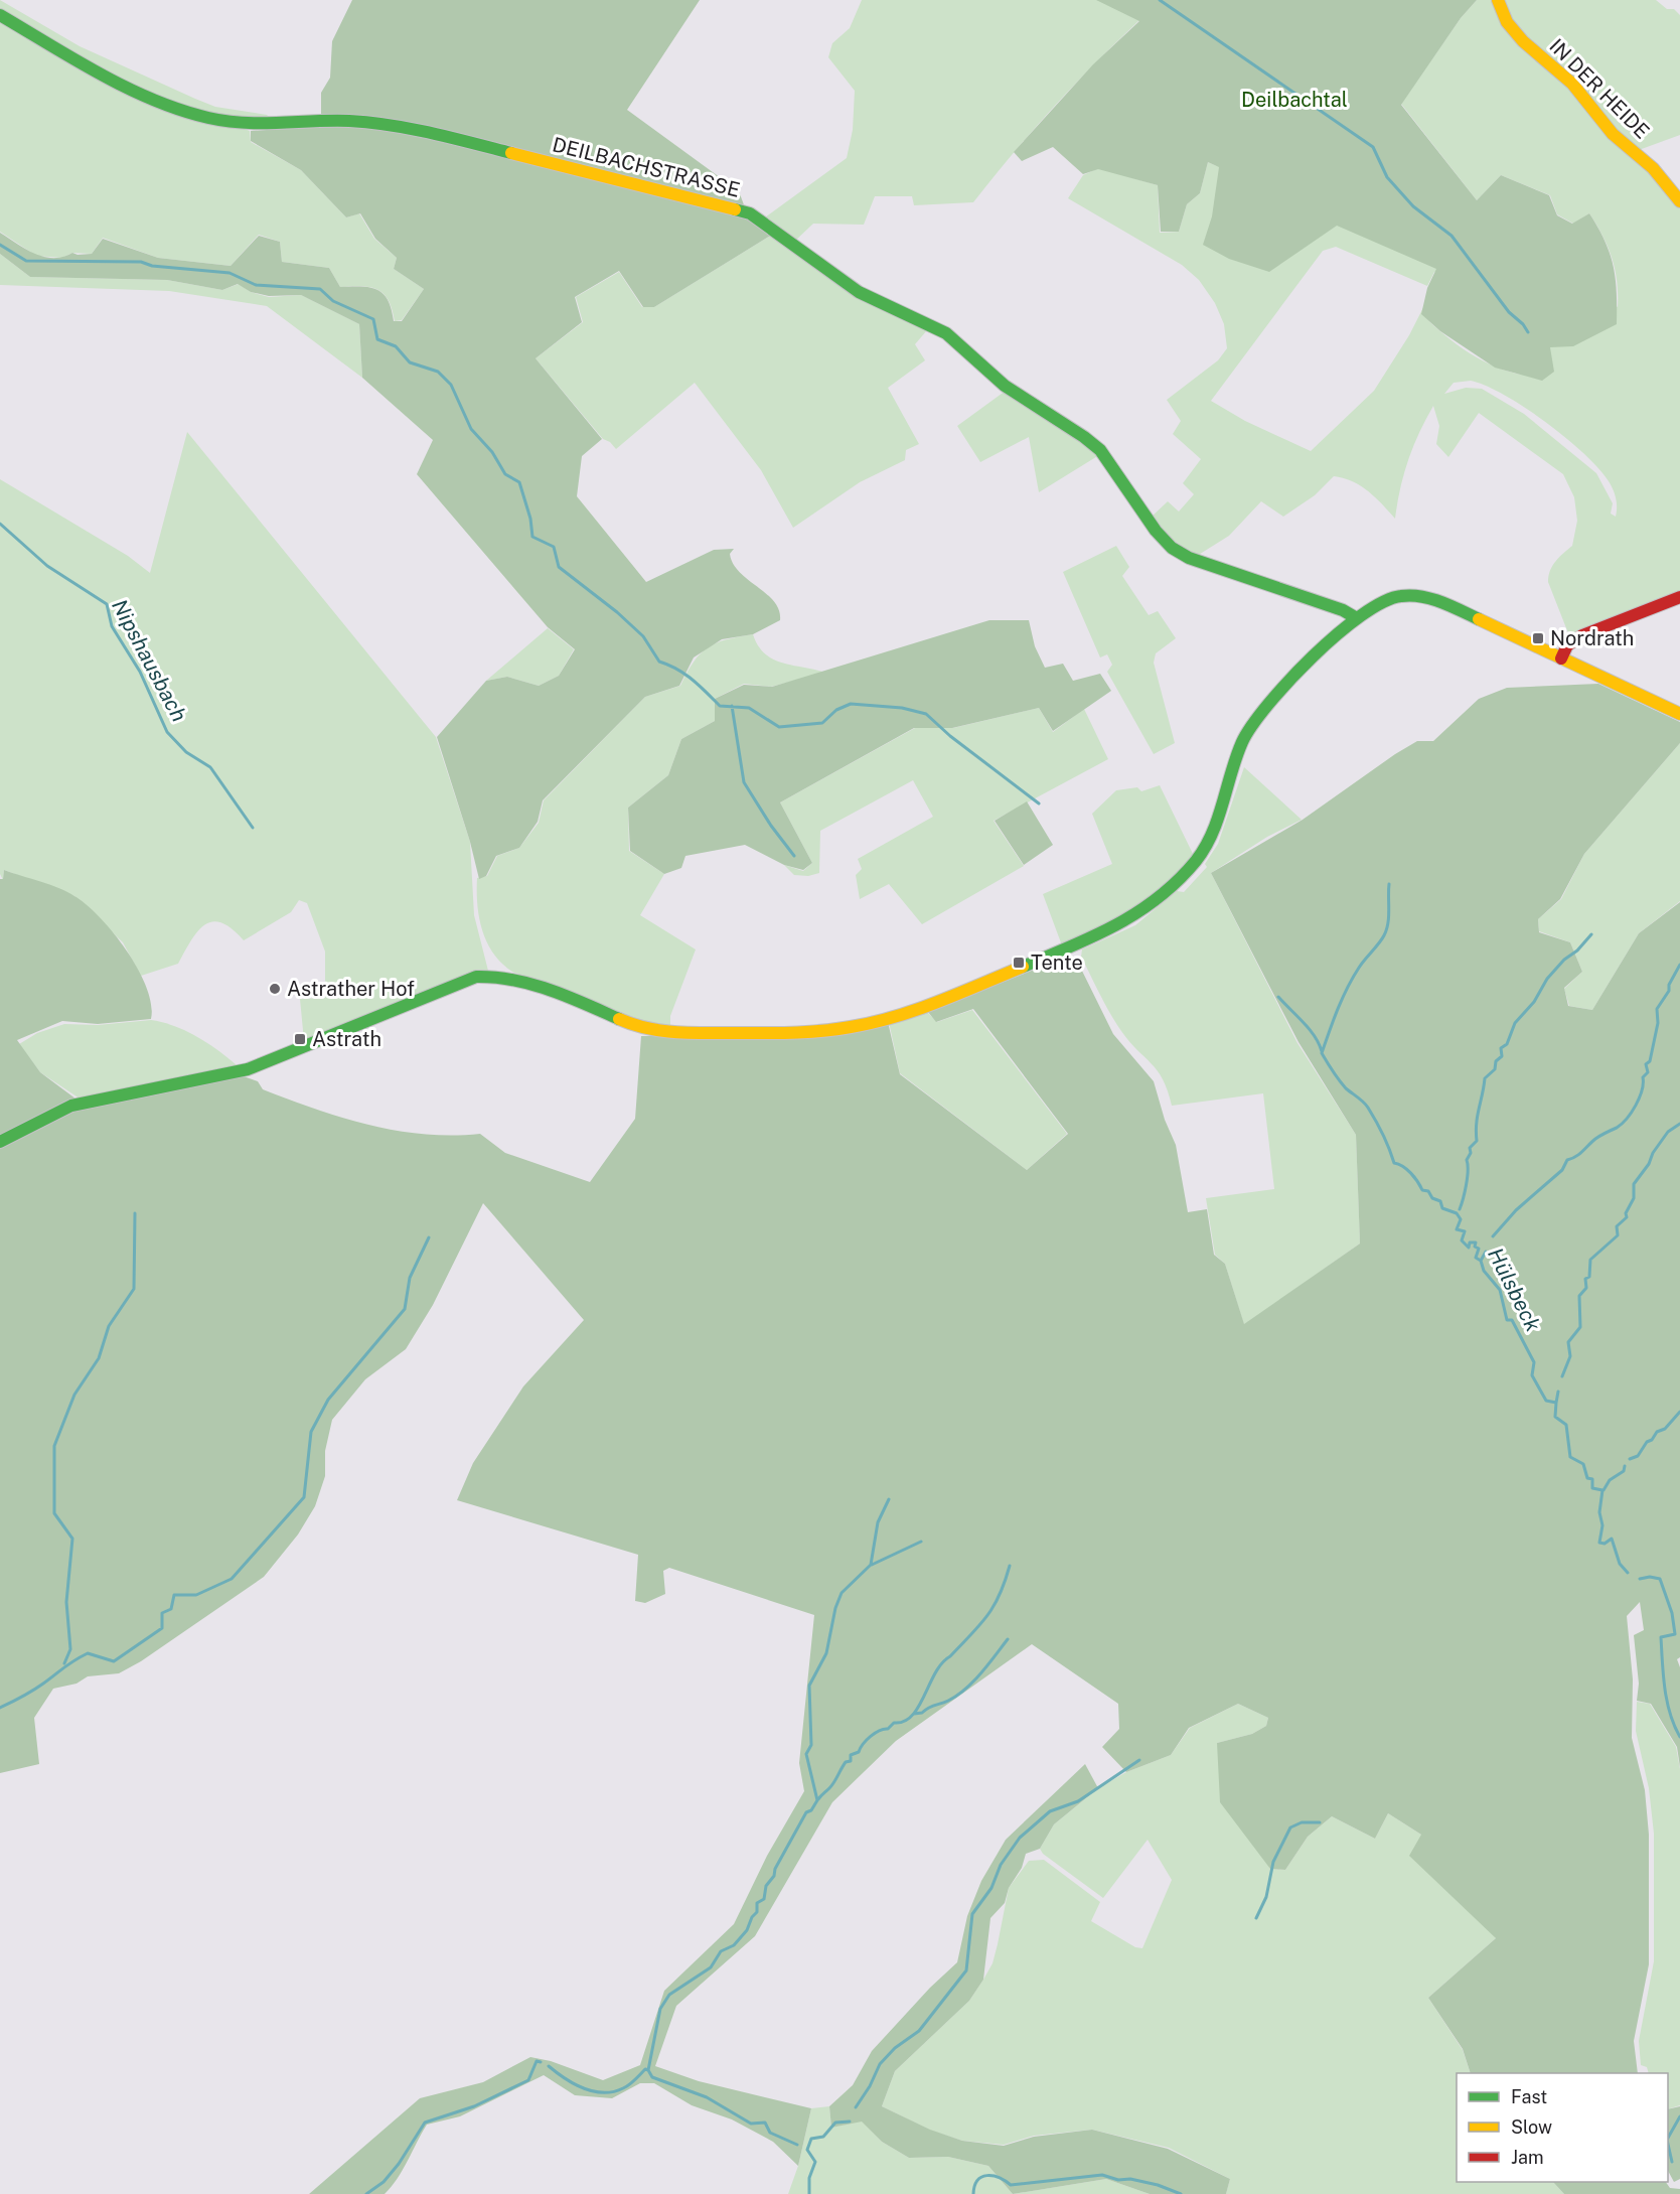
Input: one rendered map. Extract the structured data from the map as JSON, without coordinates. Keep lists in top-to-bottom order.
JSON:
{
  "streets": {
    "street": ["IN DER HEIDE", "DEILBACHSTRASSE"]
  },
  "water": ["Nipshausbach", "Hülsbeck"],
  "parks": ["Deilbachtal"],
  "places": {
    "transit": ["Nordrath", "Tente", "Astrath"],
    "other": ["Astrather Hof"]
  },
  "legend": ["Fast", "Slow", "Jam"]
}
